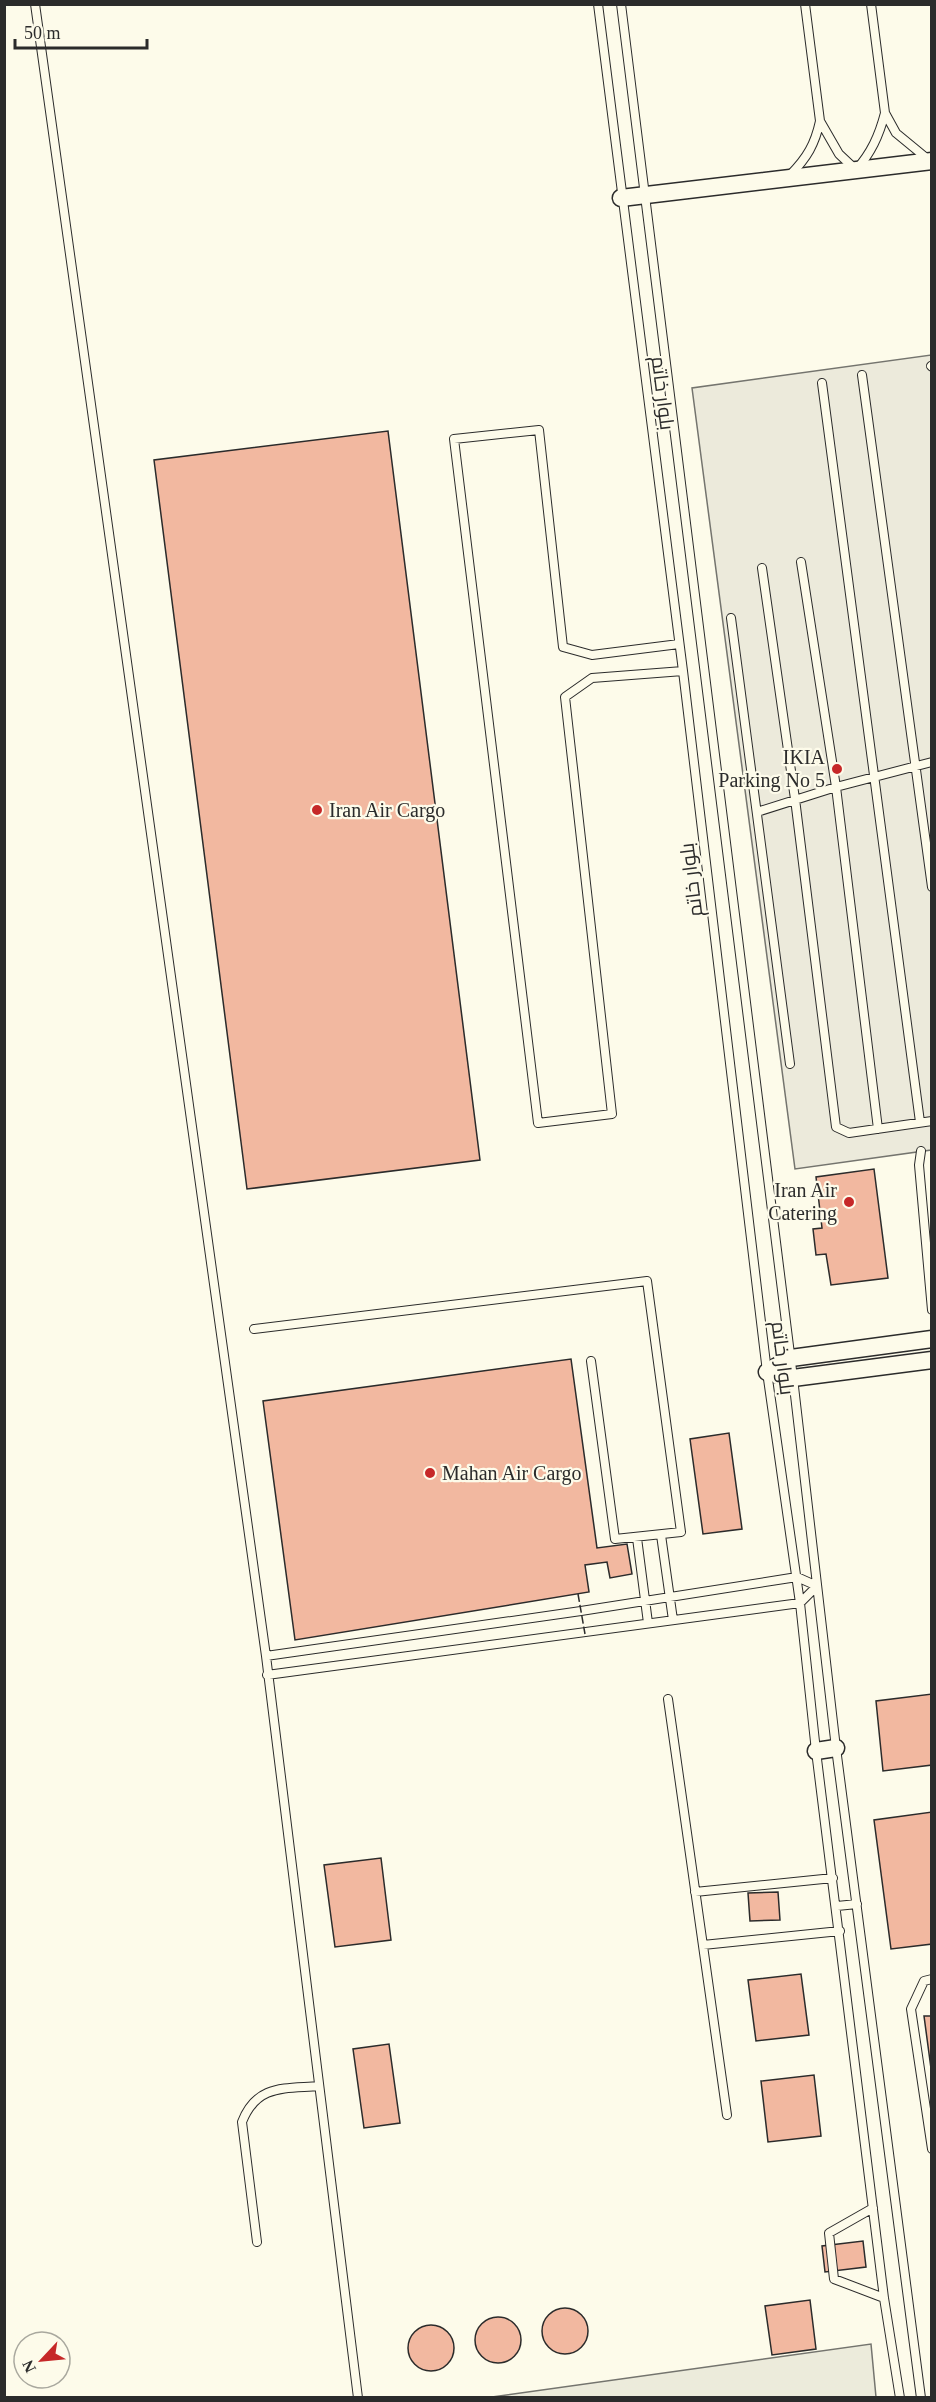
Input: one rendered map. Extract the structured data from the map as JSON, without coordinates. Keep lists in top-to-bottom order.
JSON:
{
  "streets": {
    "lane": ["بلوار خاتم"]
  },
  "places": [
    "IKIA Parking No 5",
    "Iran Air Cargo",
    "Iran Air Catering",
    "Mahan Air Cargo"
  ],
  "scale_bar": "50 m",
  "north": "bottom left"
}
